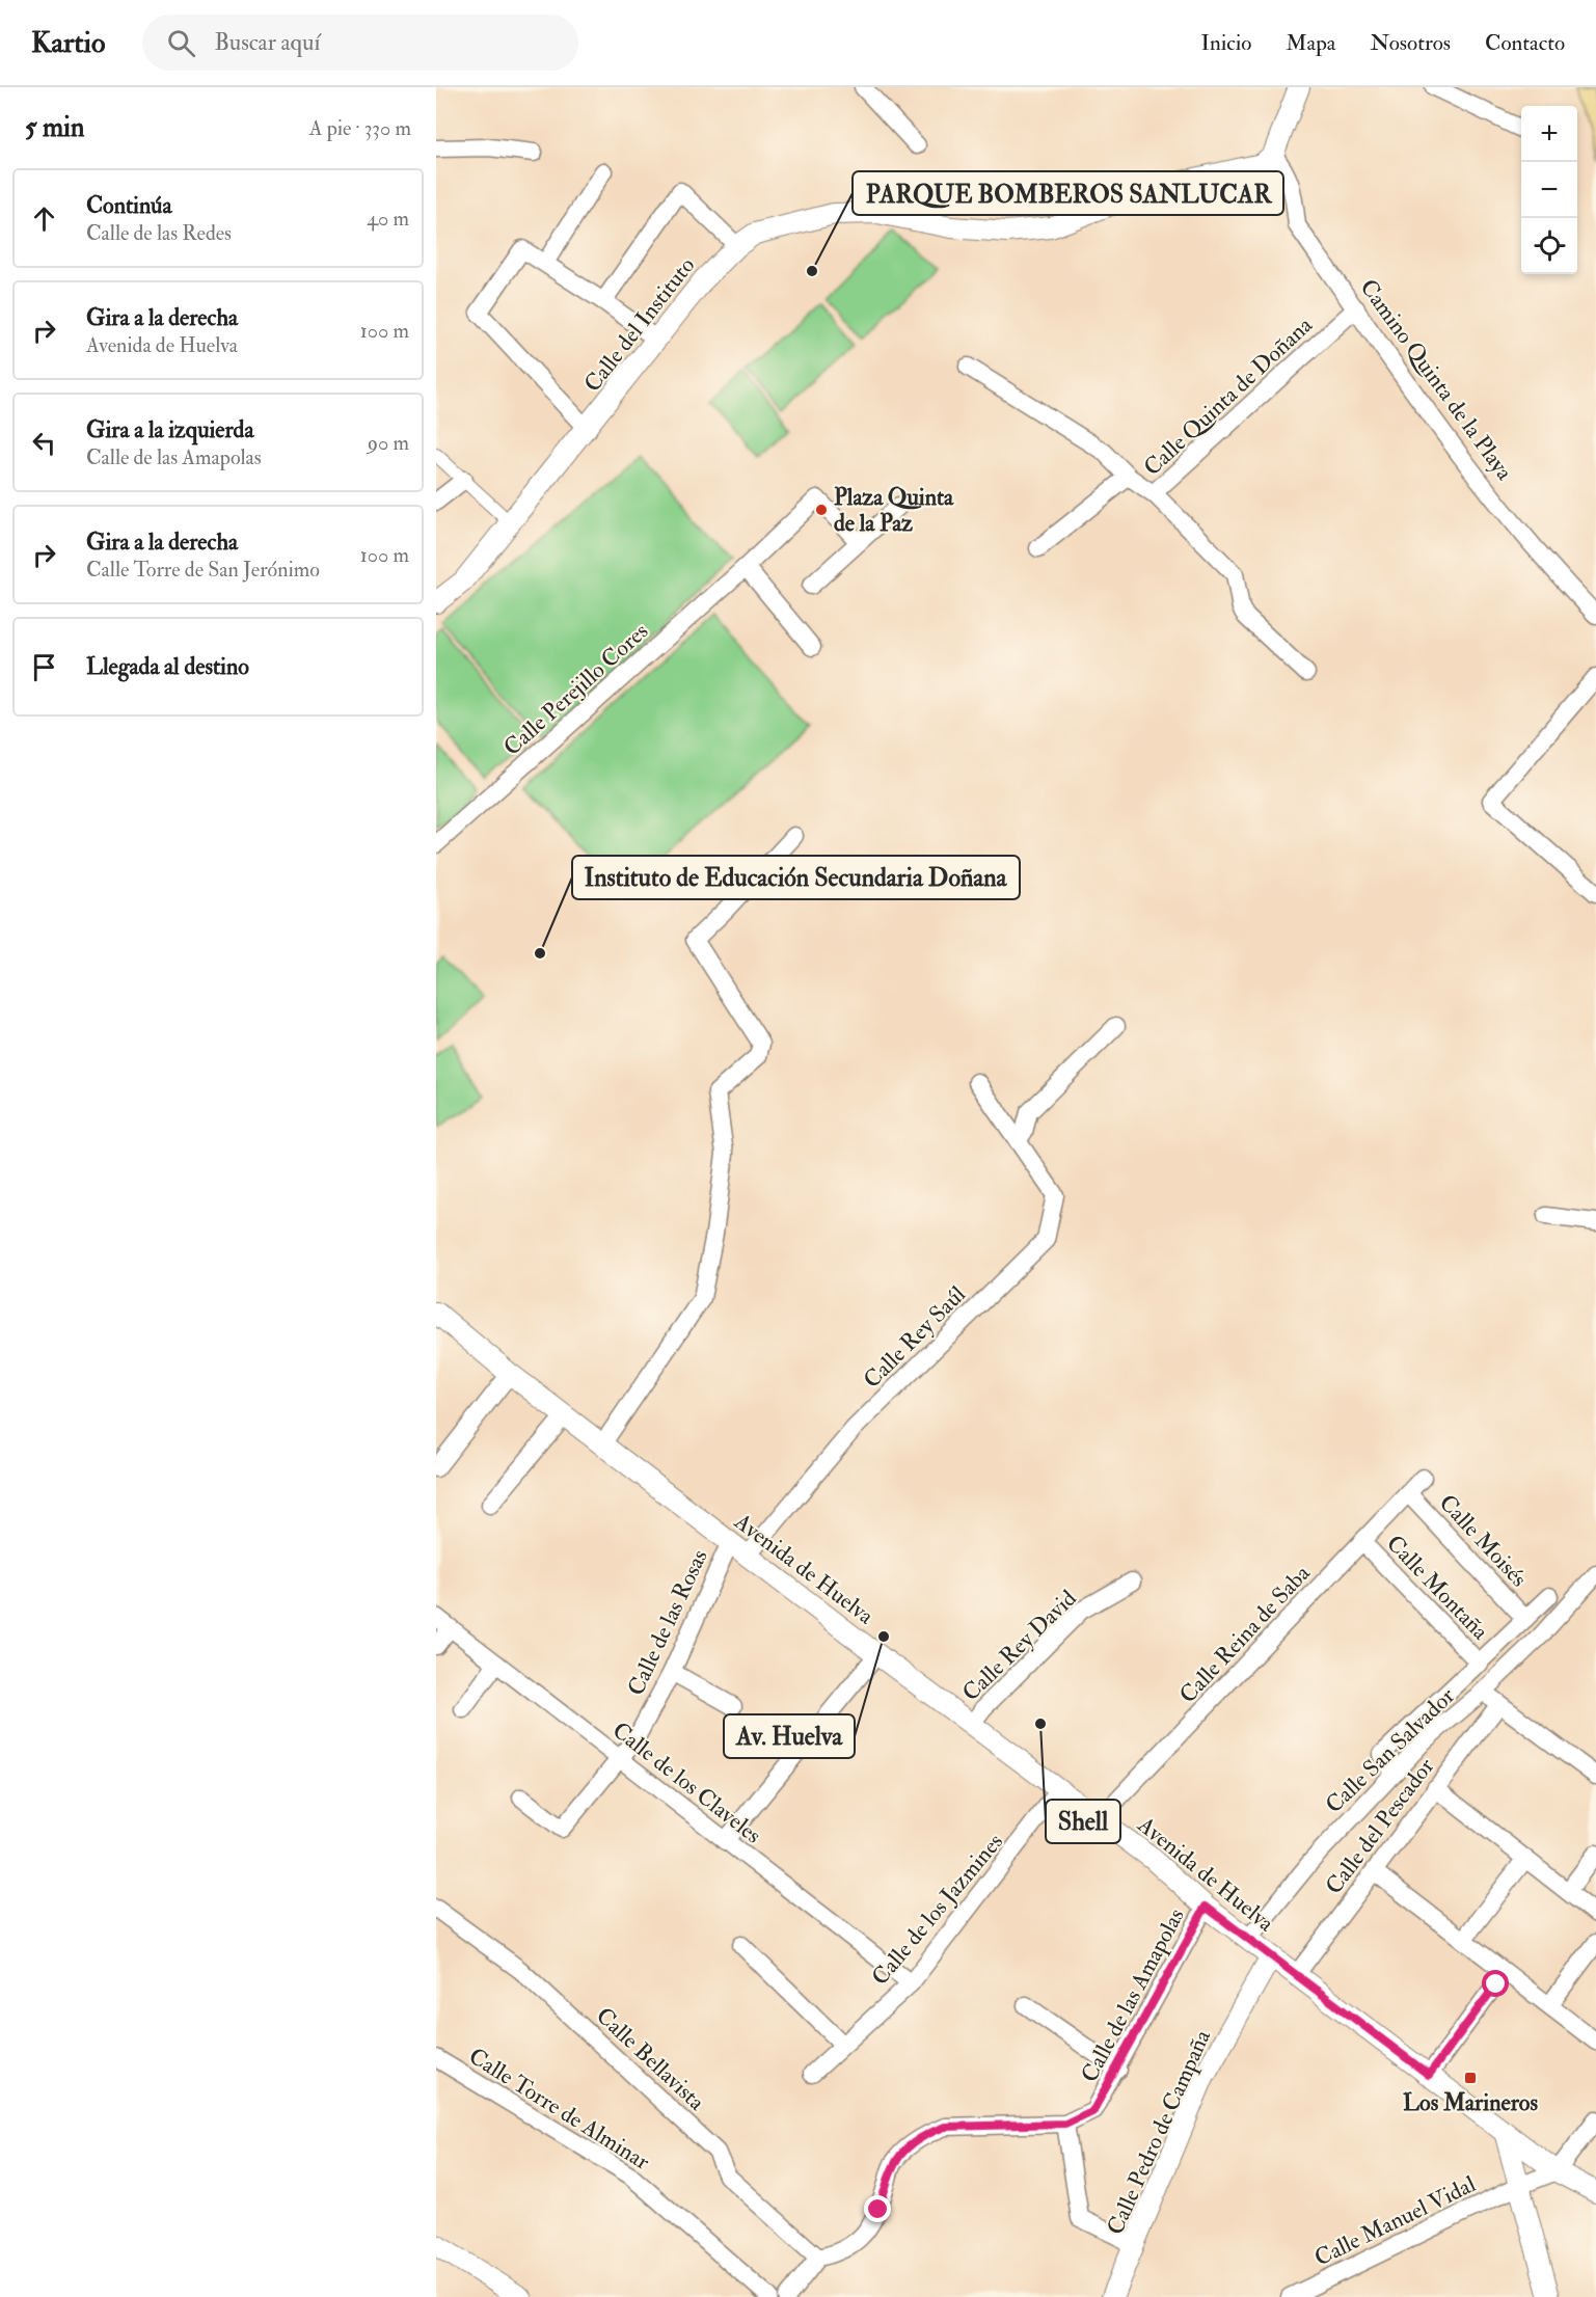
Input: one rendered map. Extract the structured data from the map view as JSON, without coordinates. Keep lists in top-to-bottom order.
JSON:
{
  "streets": {
    "street": [
      "Calle del Instituto",
      "Camino Quinta de la Playa",
      "Calle Quinta de Doñana",
      "Calle Perejillo Cores",
      "Calle Rey Saúl",
      "Calle Moisés",
      "Avenida de Huelva",
      "Calle Montaña",
      "Calle de las Rosas",
      "Calle Reina de Saba",
      "Calle Rey David",
      "Calle San Salvador",
      "Calle de los Claveles",
      "Calle del Pescador",
      "Calle de los Jazmines",
      "Calle de las Amapolas",
      "Calle Bellavista",
      "Calle Torre de Alminar",
      "Calle Pedro de Campaña",
      "Calle Manuel Vidal"
    ]
  },
  "crossings": [
    ["Calle del Instituto", "Camino Quinta de la Playa"],
    ["Camino Quinta de la Playa", "Calle Quinta de Doñana"],
    ["Calle Rey Saúl", "Avenida de Huelva"],
    ["Calle Moisés", "Calle Reina de Saba"],
    ["Avenida de Huelva", "Calle de las Rosas"],
    ["Avenida de Huelva", "Calle Reina de Saba"],
    ["Avenida de Huelva", "Calle Rey David"],
    ["Avenida de Huelva", "Calle San Salvador"],
    ["Avenida de Huelva", "Calle del Pescador"],
    ["Avenida de Huelva", "Calle de los Jazmines"],
    ["Avenida de Huelva", "Calle de las Amapolas"],
    ["Avenida de Huelva", "Calle Pedro de Campaña"],
    ["Avenida de Huelva", "Calle Manuel Vidal"],
    ["Calle Montaña", "Calle Reina de Saba"],
    ["Calle de las Rosas", "Calle de los Claveles"],
    ["Calle de los Claveles", "Calle de los Jazmines"]
  ],
  "places": {
    "other": [
      "PARQUE BOMBEROS SANLUCAR",
      "Plaza Quinta de la Paz",
      "Instituto de Educación Secundaria Doñana",
      "Av. Huelva",
      "Shell"
    ],
    "transit": ["Los Marineros"]
  },
  "page": {
    "header": "Kartio",
    "search": "Buscar aquí",
    "nav": [
      "Inicio",
      "Mapa",
      "Nosotros",
      "Contacto"
    ],
    "heading": ["5 min", "A pie · 330 m"],
    "map_buttons": ["+", "−"],
    "list": [
      ["Continúa", "Calle de las Redes", "40 m"],
      ["Gira a la derecha", "Avenida de Huelva", "100 m"],
      ["Gira a la izquierda", "Calle de las Amapolas", "90 m"],
      ["Gira a la derecha", "Calle Torre de San Jerónimo", "100 m"],
      "Llegada al destino"
    ]
  }
}
